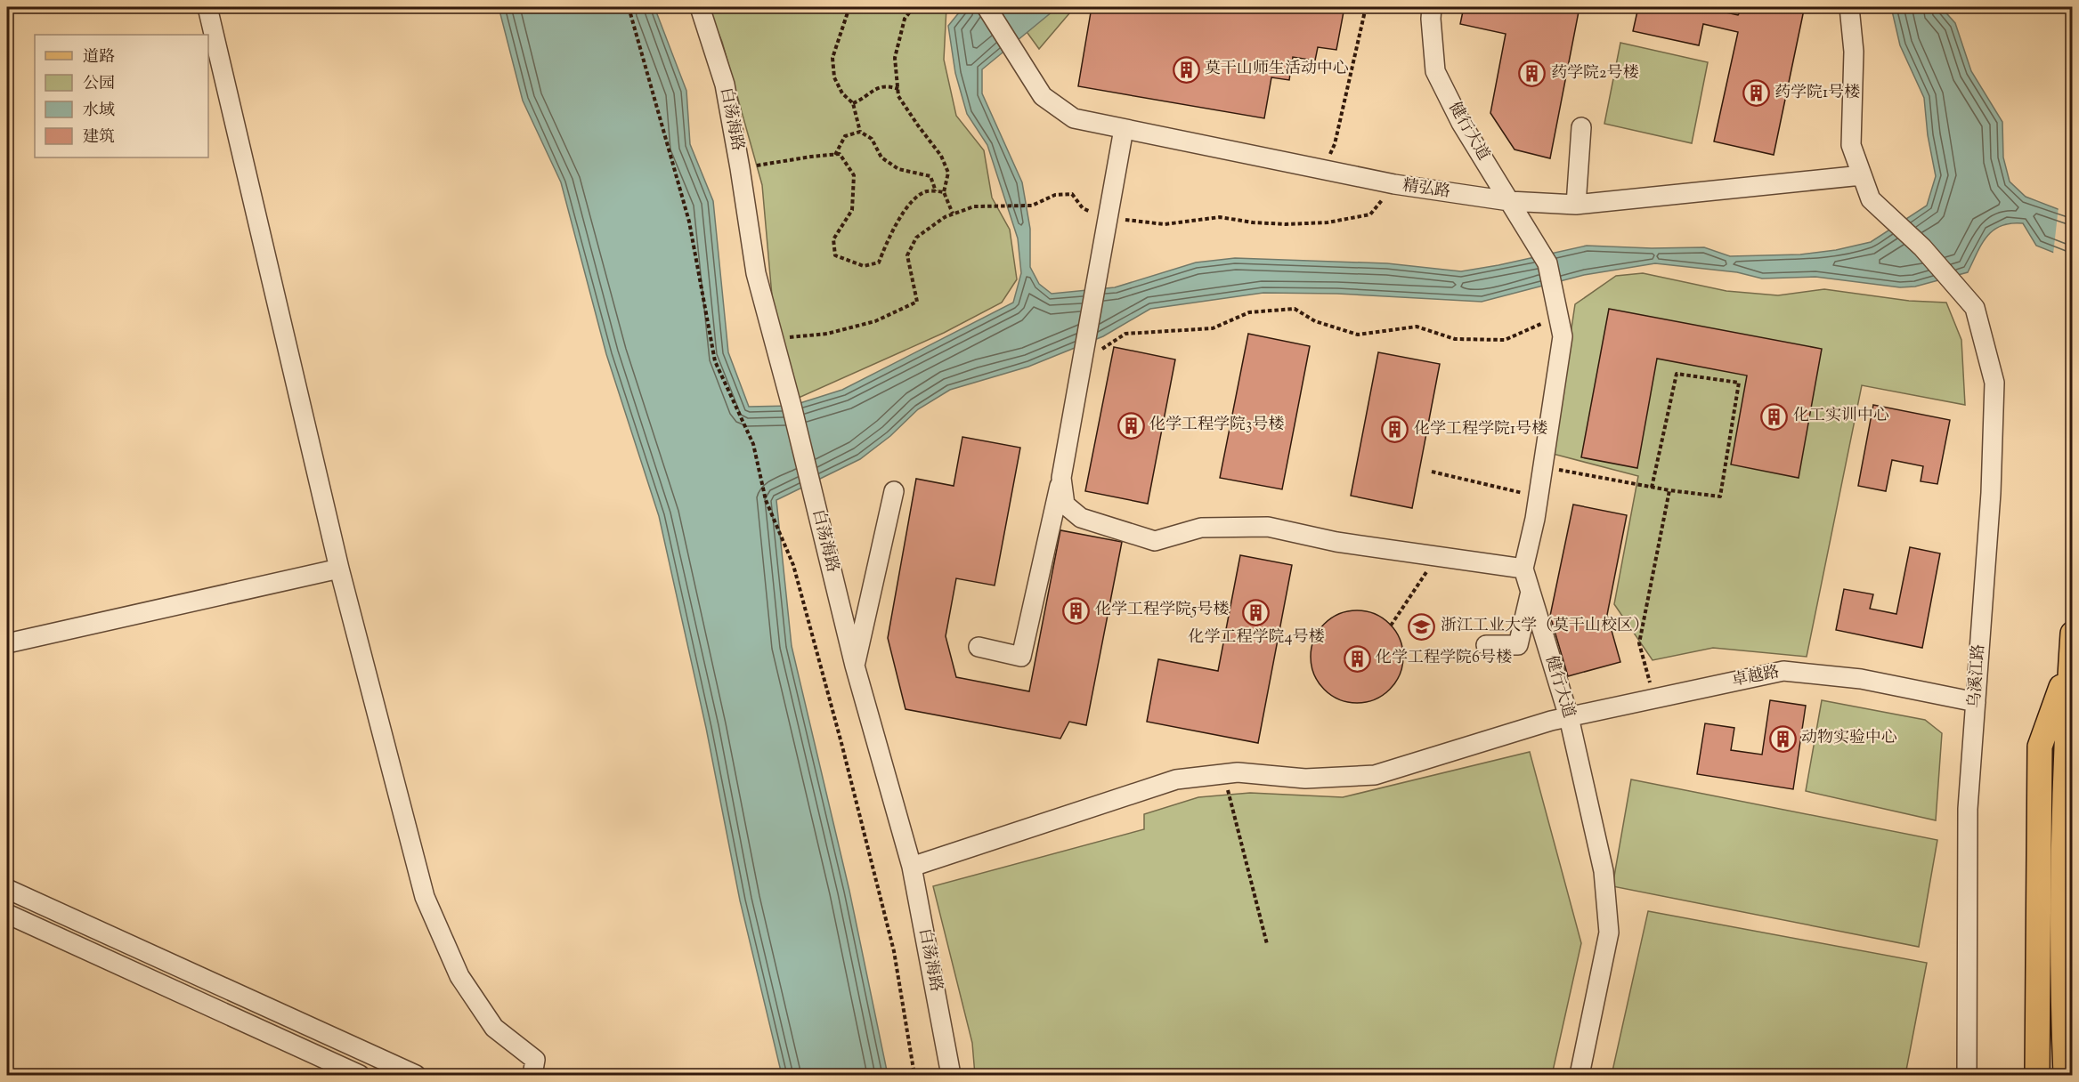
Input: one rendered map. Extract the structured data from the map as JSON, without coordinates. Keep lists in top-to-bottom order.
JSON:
{
  "streets": {
    "street": [
      "白荡海路",
      "健行大道",
      "精弘路",
      "乌溪江路",
      "卓越路"
    ]
  },
  "crossings": [
    ["白荡海路", "卓越路"],
    ["健行大道", "精弘路"],
    ["健行大道", "卓越路"],
    ["精弘路", "乌溪江路"],
    ["乌溪江路", "卓越路"]
  ],
  "places": {
    "building": [
      "莫干山师生活动中心",
      "药学院2号楼",
      "药学院1号楼",
      "化工实训中心",
      "化学工程学院3号楼",
      "化学工程学院1号楼",
      "化学工程学院5号楼",
      "化学工程学院4号楼",
      "化学工程学院6号楼",
      "动物实验中心"
    ],
    "school or university": ["浙江工业大学（莫干山校区）"]
  },
  "legend": [
    "道路",
    "公园",
    "水域",
    "建筑"
  ]
}
